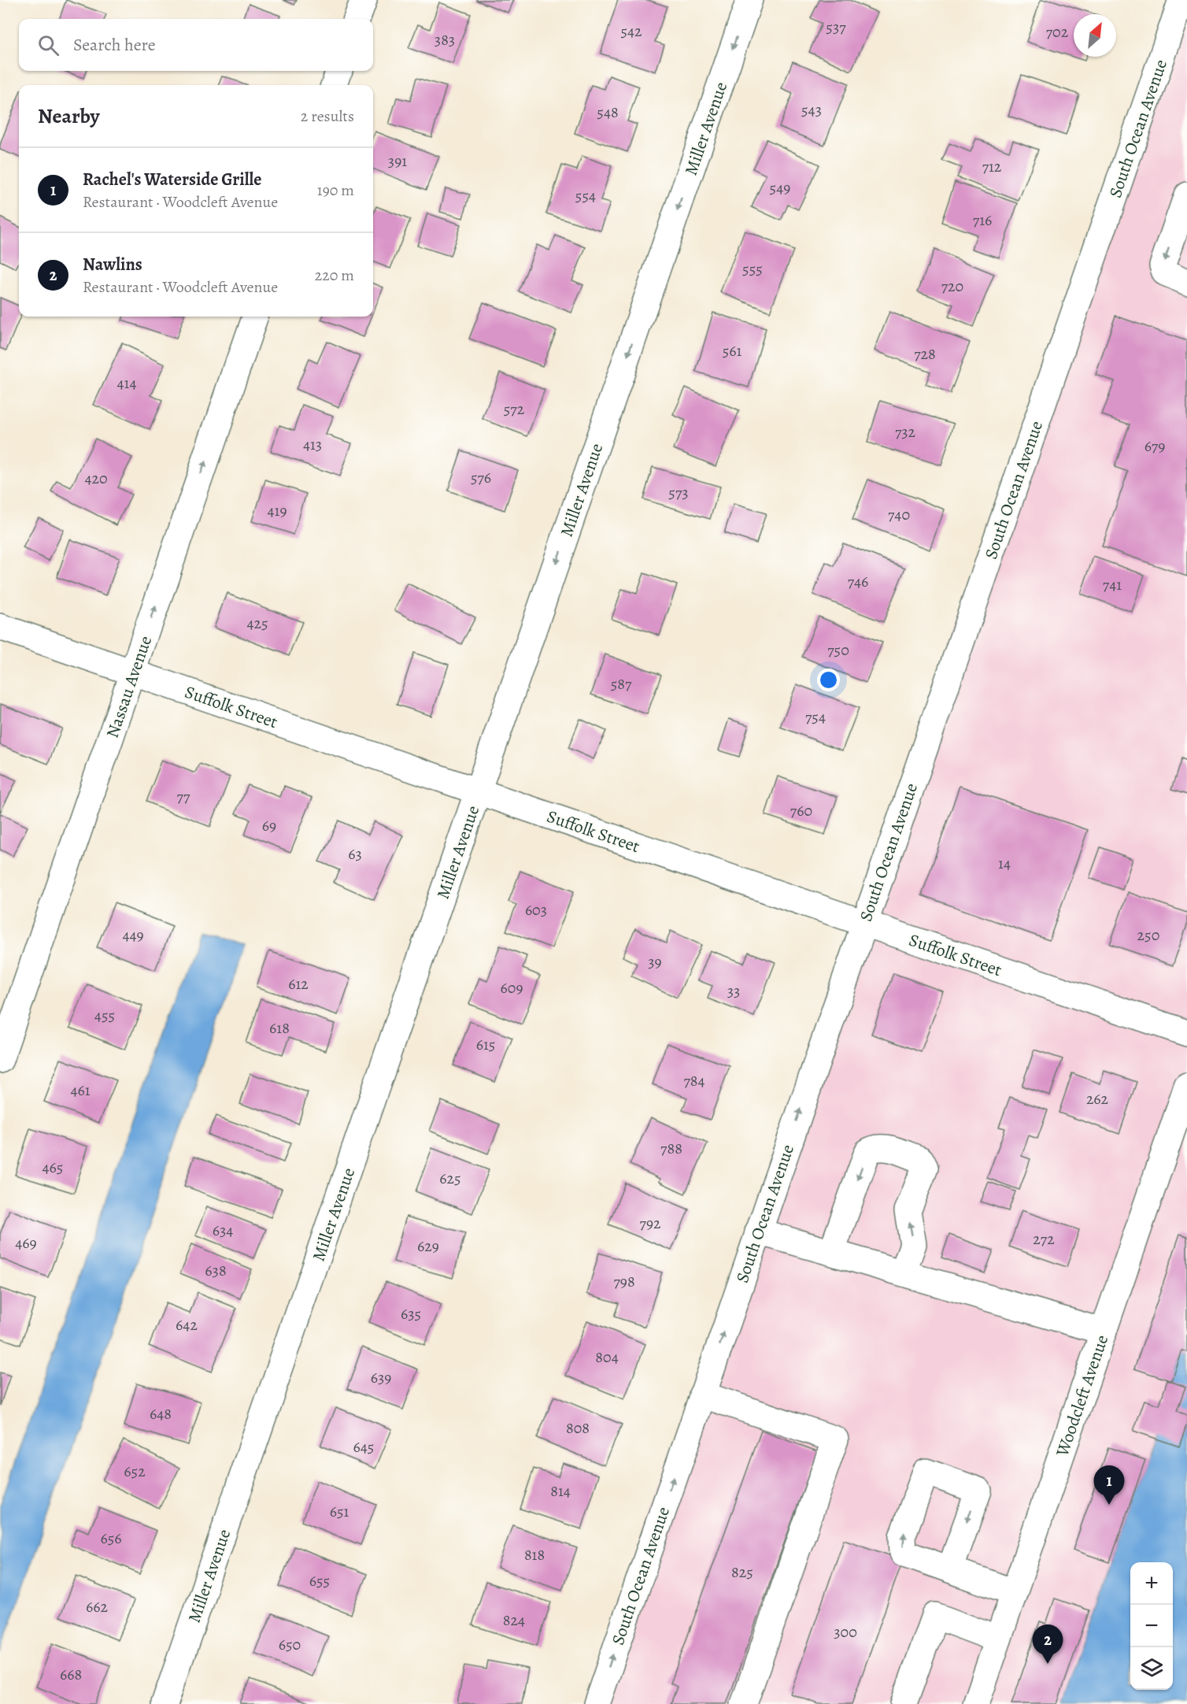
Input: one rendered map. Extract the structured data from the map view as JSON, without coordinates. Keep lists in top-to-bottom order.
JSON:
{
  "streets": {
    "street": [
      "Miller Avenue",
      "South Ocean Avenue",
      "Nassau Avenue",
      "Suffolk Street",
      "Woodcleft Avenue"
    ]
  },
  "crossings": [
    ["Miller Avenue", "Suffolk Street"],
    ["South Ocean Avenue", "Suffolk Street"],
    ["Nassau Avenue", "Suffolk Street"]
  ],
  "one_way": ["Miller Avenue", "South Ocean Avenue", "Nassau Avenue"],
  "house_numbers": [
    "537",
    "542",
    "702",
    "383",
    "543",
    "548",
    "391",
    "712",
    "549",
    "554",
    "716",
    "555",
    "720",
    "561",
    "728",
    "414",
    "572",
    "732",
    "413",
    "679",
    "576",
    "420",
    "573",
    "419",
    "740",
    "746",
    "741",
    "425",
    "750",
    "587",
    "754",
    "77",
    "760",
    "69",
    "63",
    "14",
    "603",
    "449",
    "250",
    "39",
    "612",
    "609",
    "33",
    "455",
    "618",
    "615",
    "784",
    "461",
    "262",
    "788",
    "465",
    "625",
    "792",
    "634",
    "272",
    "469",
    "629",
    "638",
    "798",
    "635",
    "642",
    "804",
    "639",
    "648",
    "808",
    "645",
    "652",
    "814",
    "651",
    "656",
    "818",
    "825",
    "655",
    "662",
    "824",
    "300",
    "650",
    "668"
  ],
  "north": "top right",
  "page": {
    "search": "Search here",
    "heading": ["Nearby", "2 results"],
    "list": [
      {
        "mark": "1",
        "name": "Rachel's Waterside Grille",
        "note": "Restaurant · Woodcleft Avenue",
        "value": "190 m"
      },
      {
        "mark": "2",
        "name": "Nawlins",
        "note": "Restaurant · Woodcleft Avenue",
        "value": "220 m"
      }
    ],
    "pins": ["1", "2"],
    "map_buttons": ["+", "−"]
  }
}
